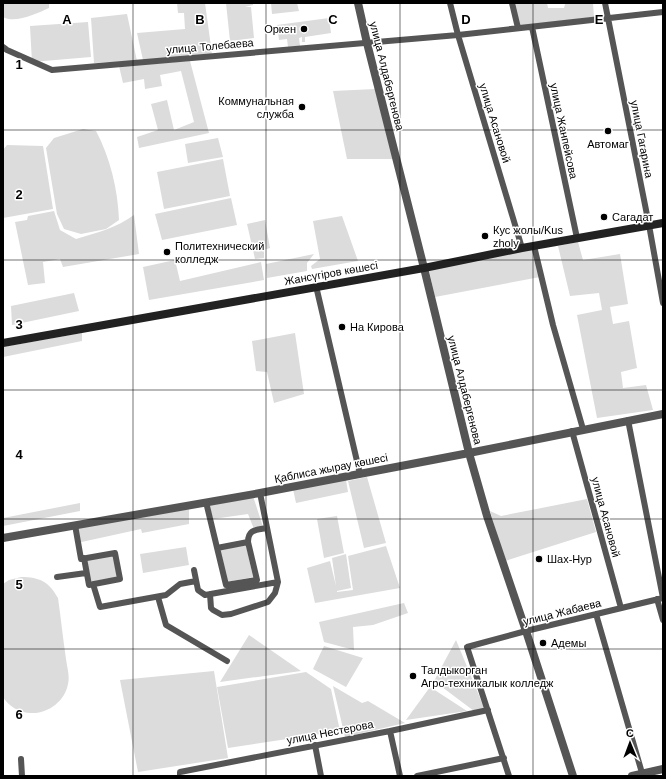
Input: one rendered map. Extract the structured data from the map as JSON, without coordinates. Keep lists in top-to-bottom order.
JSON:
{
  "streets": {
    "main road": ["Жансүгіров көшесі"],
    "street": [
      "улица Толебаева",
      "улица Алдабергенова",
      "улица Асановой",
      "улица Жанпейсова",
      "улица Гагарина",
      "Қаблиса жырау көшесі",
      "улица Жабаева",
      "улица Нестерова"
    ]
  },
  "crossings": [
    ["улица Толебаева", "улица Алдабергенова"],
    ["улица Толебаева", "улица Асановой"],
    ["улица Толебаева", "улица Жанпейсова"],
    ["улица Толебаева", "улица Гагарина"],
    ["улица Алдабергенова", "Жансүгіров көшесі"],
    ["улица Алдабергенова", "Қаблиса жырау көшесі"],
    ["улица Алдабергенова", "улица Жабаева"],
    ["улица Асановой", "Жансүгіров көшесі"],
    ["улица Асановой", "Қаблиса жырау көшесі"],
    ["улица Асановой", "улица Жабаева"],
    ["улица Жанпейсова", "Жансүгіров көшесі"],
    ["улица Гагарина", "Жансүгіров көшесі"],
    ["улица Жабаева", "улица Нестерова"]
  ],
  "places": [
    "Оркен",
    "Коммунальная служба",
    "Автомаг",
    "Сагадат",
    "Кус жолы/Kus zholy",
    "Политехнический колледж",
    "На Кирова",
    "Шах-Нур",
    "Адемы",
    "Талдыкорган Агро-техникалык колледж"
  ],
  "north": "top",
  "grid": {
    "columns": [
      "A",
      "B",
      "C",
      "D",
      "E"
    ],
    "rows": [
      "1",
      "2",
      "3",
      "4",
      "5",
      "6"
    ]
  }
}
